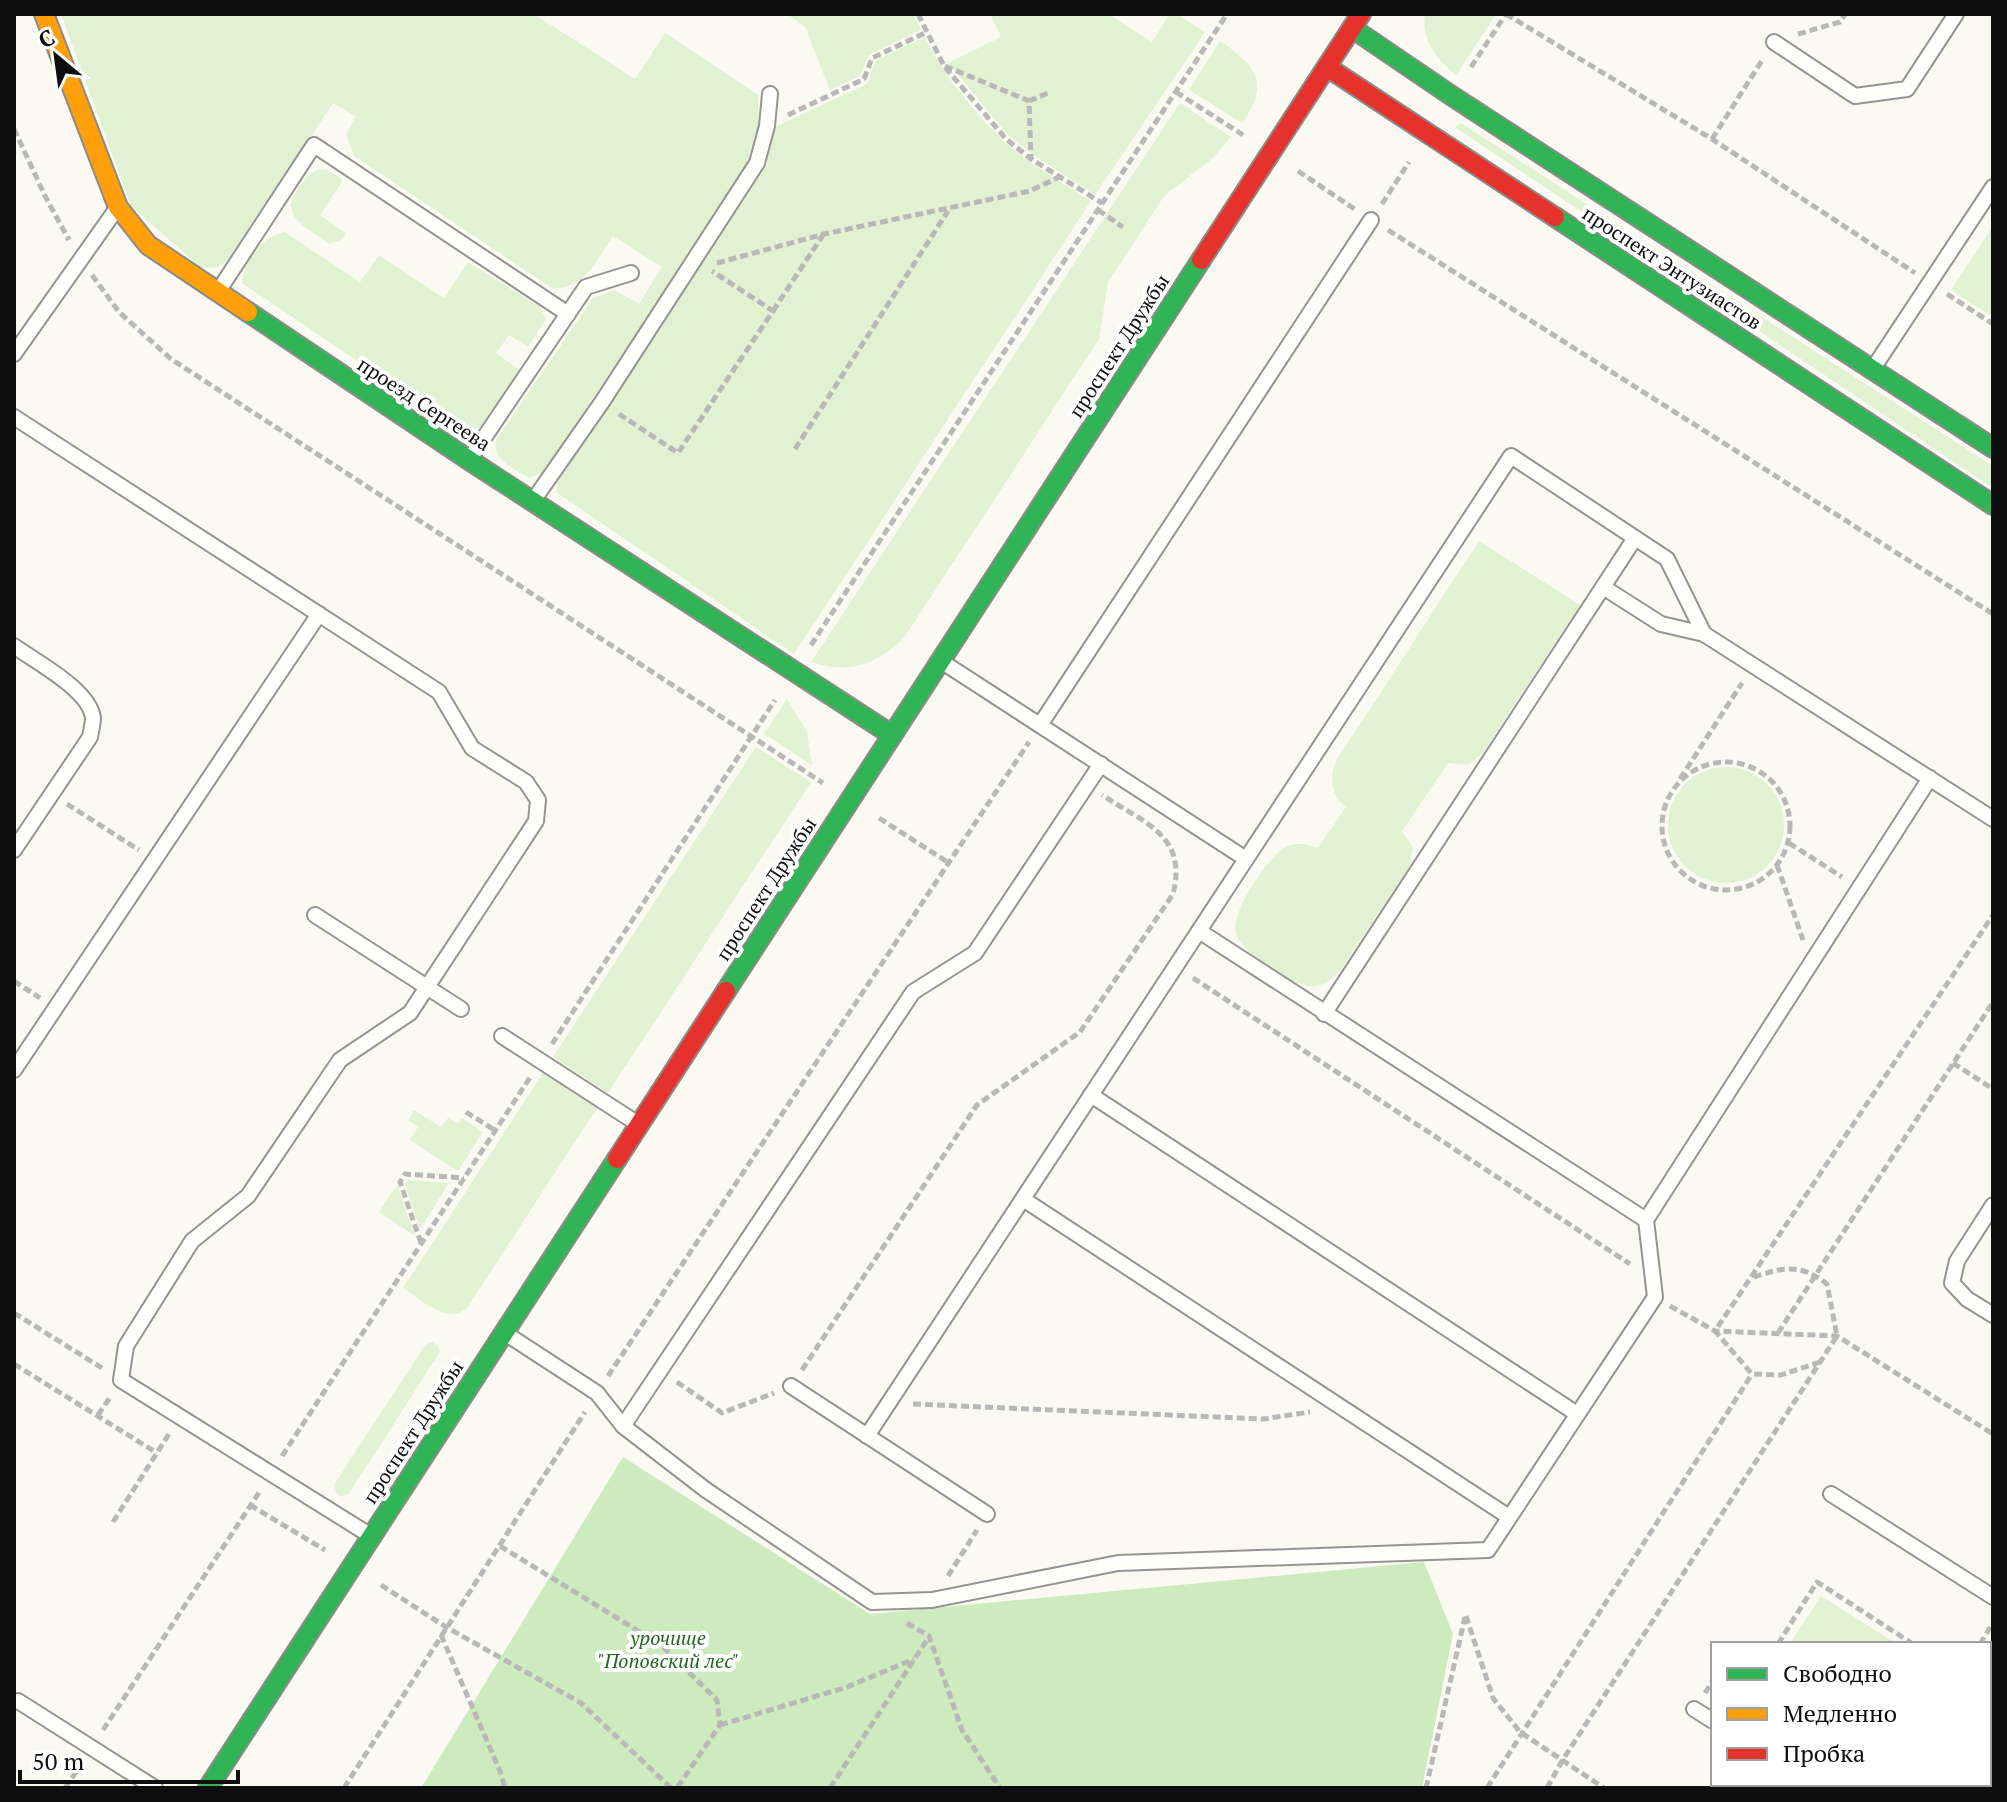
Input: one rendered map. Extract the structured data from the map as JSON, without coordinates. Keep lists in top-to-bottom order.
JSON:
{
  "streets": {
    "main road": ["проспект Энтузиастов", "проспект Дружбы", "проезд Сергеева"]
  },
  "crossings": [
    ["проспект Энтузиастов", "проспект Дружбы"],
    ["проспект Дружбы", "проезд Сергеева"]
  ],
  "parks": ["урочище \"Поповский лес\""],
  "legend": ["Свободно", "Медленно", "Пробка"],
  "scale_bar": "50 m",
  "north": "top left"
}
